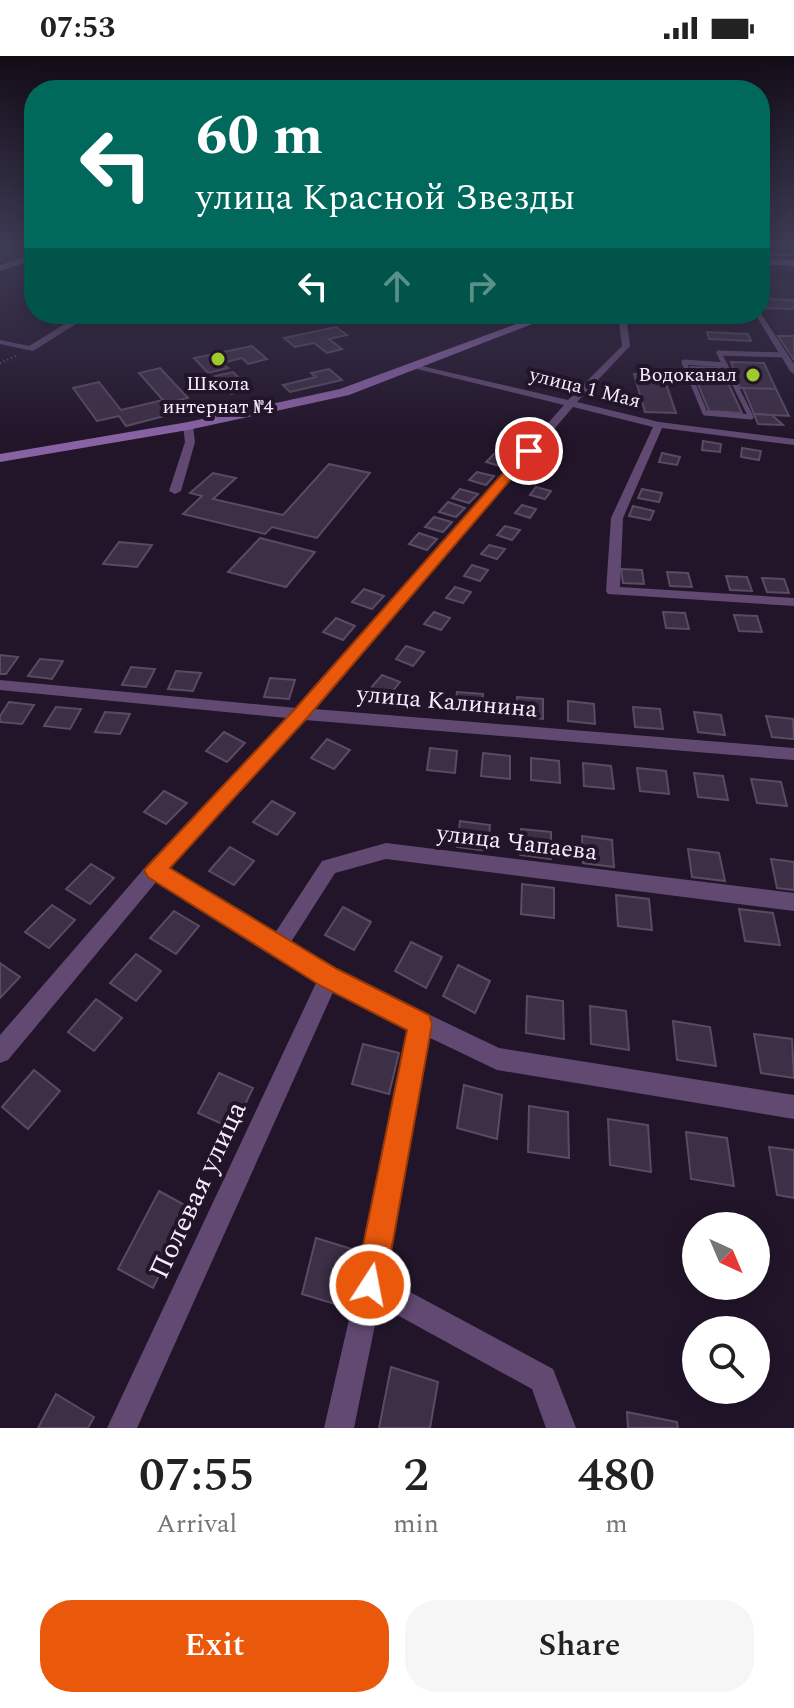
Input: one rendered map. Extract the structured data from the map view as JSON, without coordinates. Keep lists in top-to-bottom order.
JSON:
{
  "streets": {
    "street": [
      "улица 1 Мая",
      "улица Калинина",
      "улица Чапаева",
      "Полевая улица"
    ]
  },
  "places": ["Школа интернат №4", "Водоканал"],
  "north": "bottom right",
  "page": {
    "status": "07:53",
    "turn": ["60 m", "улица Красной Звезды"],
    "eta": [
      "07:55",
      "Arrival",
      "2",
      "min",
      "480",
      "m"
    ],
    "buttons": ["Exit", "Share"]
  }
}
